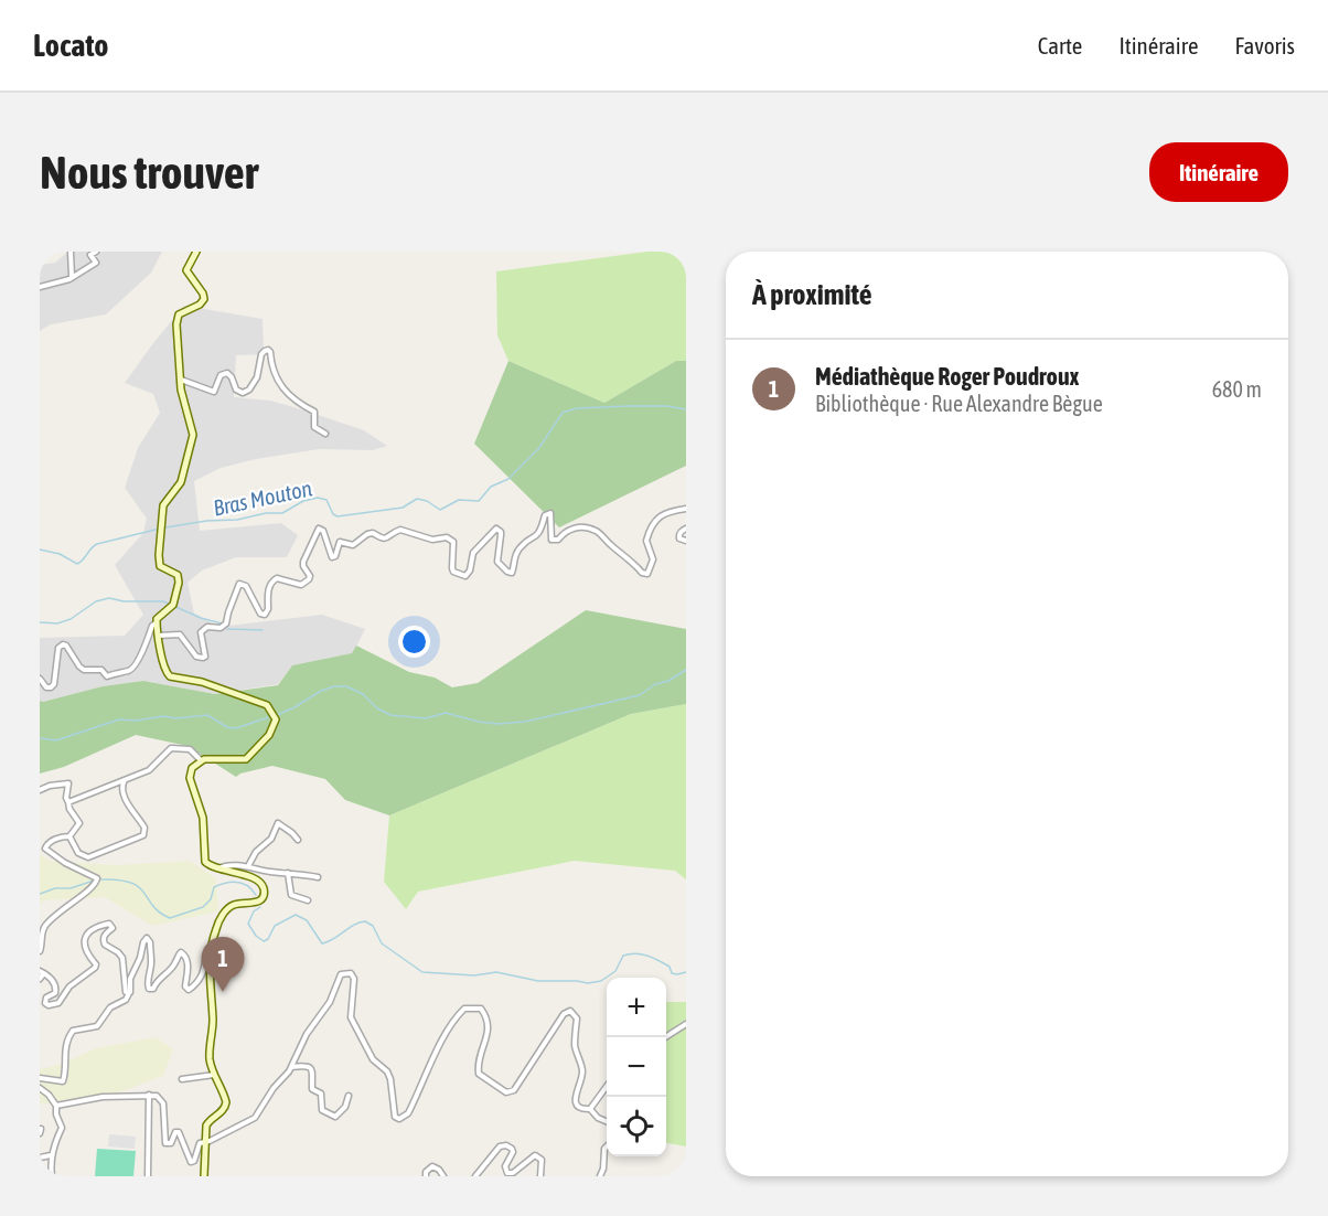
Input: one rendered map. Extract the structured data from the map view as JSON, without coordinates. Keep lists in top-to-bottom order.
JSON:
{
  "water": ["Bras Mouton"],
  "page": {
    "header": "Locato",
    "nav": ["Carte", "Itinéraire", "Favoris"],
    "buttons": "Itinéraire",
    "title": "Nous trouver",
    "heading": "À proximité",
    "list": [
      {
        "mark": "1",
        "name": "Médiathèque Roger Poudroux",
        "note": "Bibliothèque · Rue Alexandre Bègue",
        "value": "680 m"
      }
    ],
    "pins": "1",
    "map_buttons": ["+", "−"]
  }
}
